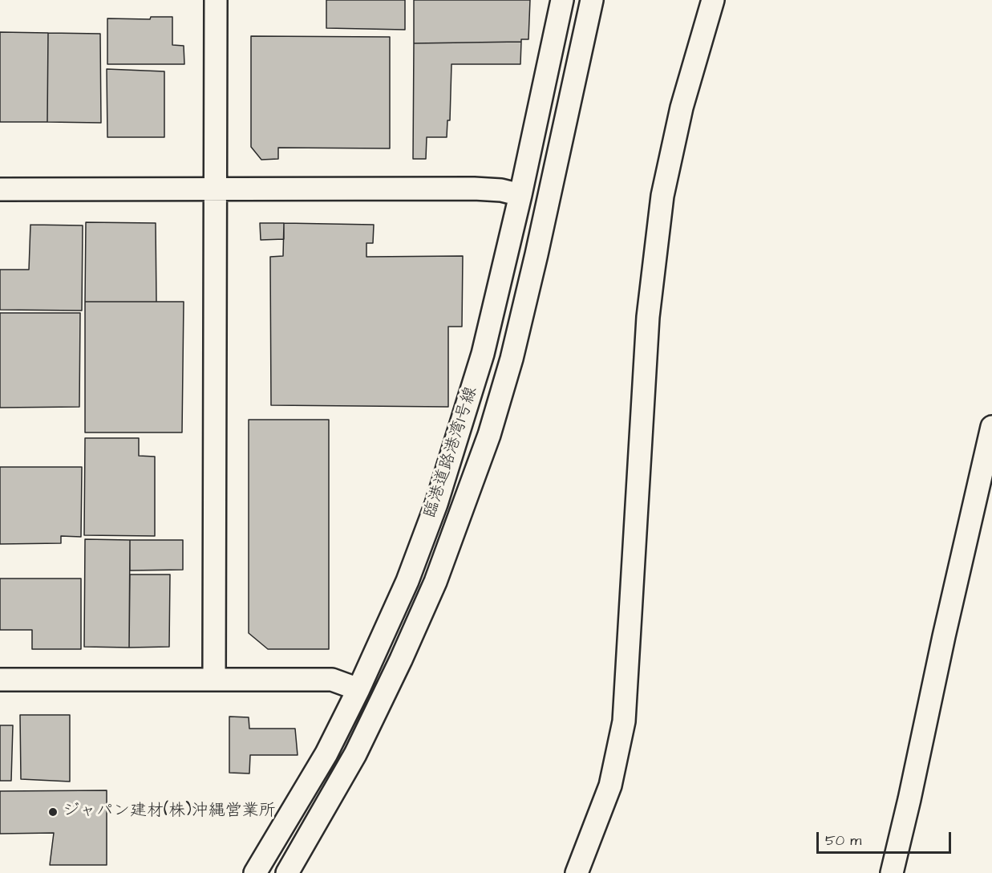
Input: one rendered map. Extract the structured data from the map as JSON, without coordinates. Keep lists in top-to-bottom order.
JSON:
{
  "streets": {
    "street": ["臨港道路港湾1号線"]
  },
  "places": ["ジャパン建材(株)沖縄営業所"],
  "scale_bar": "50 m"
}
